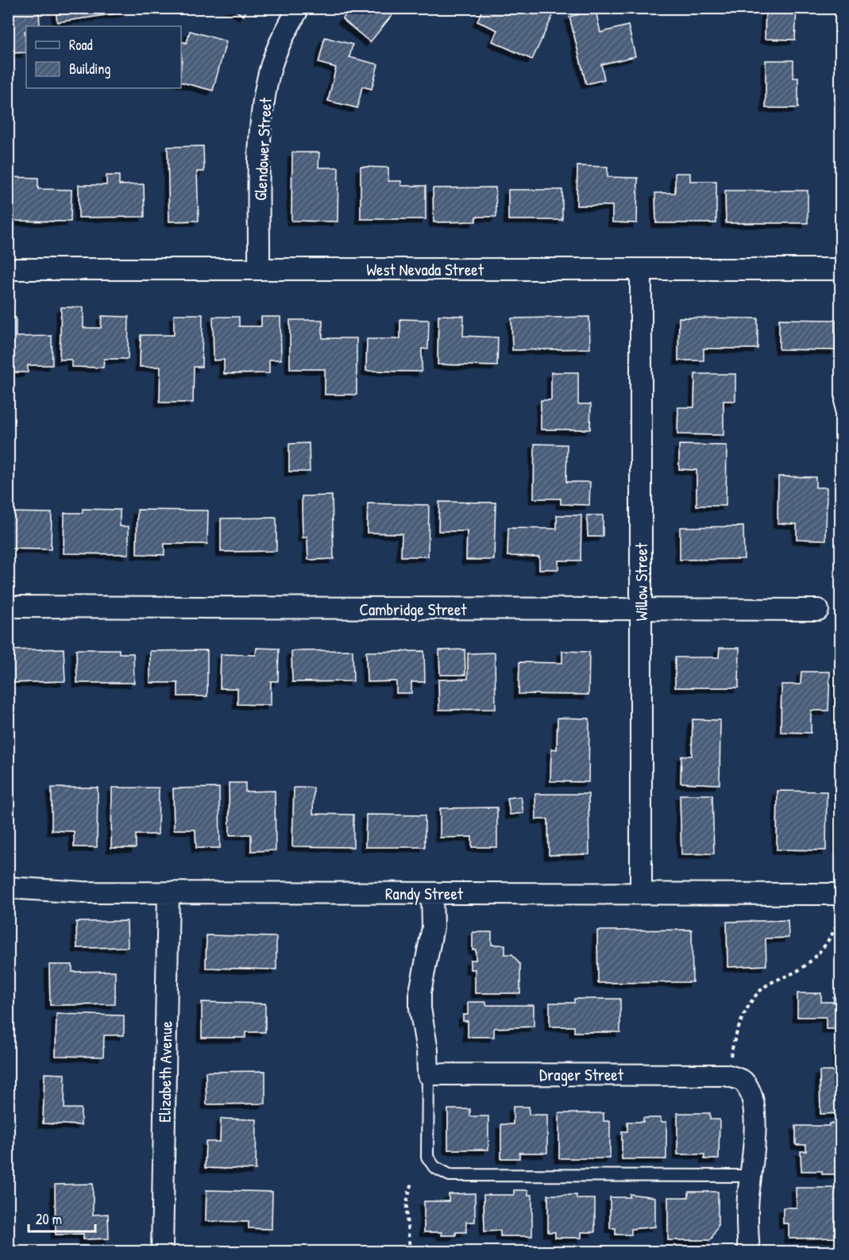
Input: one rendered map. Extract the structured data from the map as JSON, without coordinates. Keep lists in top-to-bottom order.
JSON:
{
  "streets": {
    "street": [
      "Glendower Street",
      "West Nevada Street",
      "Willow Street",
      "Cambridge Street",
      "Randy Street",
      "Elizabeth Avenue",
      "Drager Street"
    ]
  },
  "crossings": [
    ["Glendower Street", "West Nevada Street"],
    ["West Nevada Street", "Willow Street"],
    ["Willow Street", "Cambridge Street"],
    ["Willow Street", "Randy Street"],
    ["Randy Street", "Elizabeth Avenue"]
  ],
  "legend": ["Road", "Building"],
  "scale_bar": "20 m"
}
